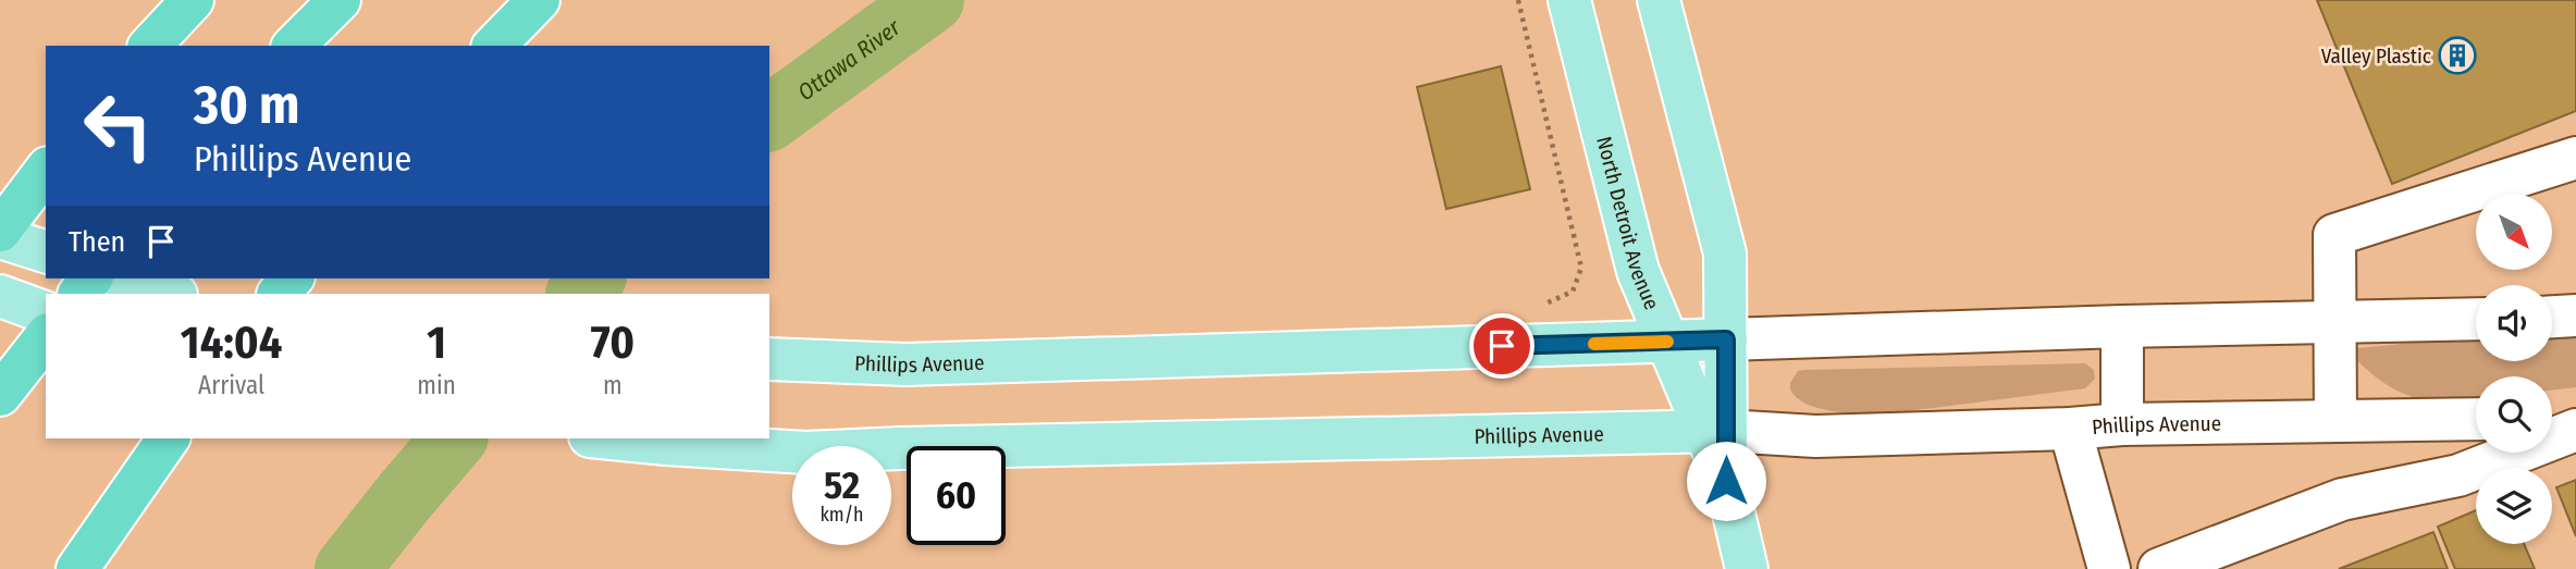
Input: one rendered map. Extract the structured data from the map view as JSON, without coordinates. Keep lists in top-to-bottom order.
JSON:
{
  "streets": {
    "main road": ["North Detroit Avenue", "Phillips Avenue"]
  },
  "crossings": [
    ["North Detroit Avenue", "Phillips Avenue"]
  ],
  "water": ["Ottawa River"],
  "places": {
    "building": ["Valley Plastic"]
  },
  "north": "bottom right",
  "page": {
    "turn": ["30 m", "Phillips Avenue"],
    "then": "Then",
    "eta": [
      "14:04",
      "Arrival",
      "1",
      "min",
      "70",
      "m"
    ],
    "speed": "52 km/h",
    "limit": "60"
  }
}
